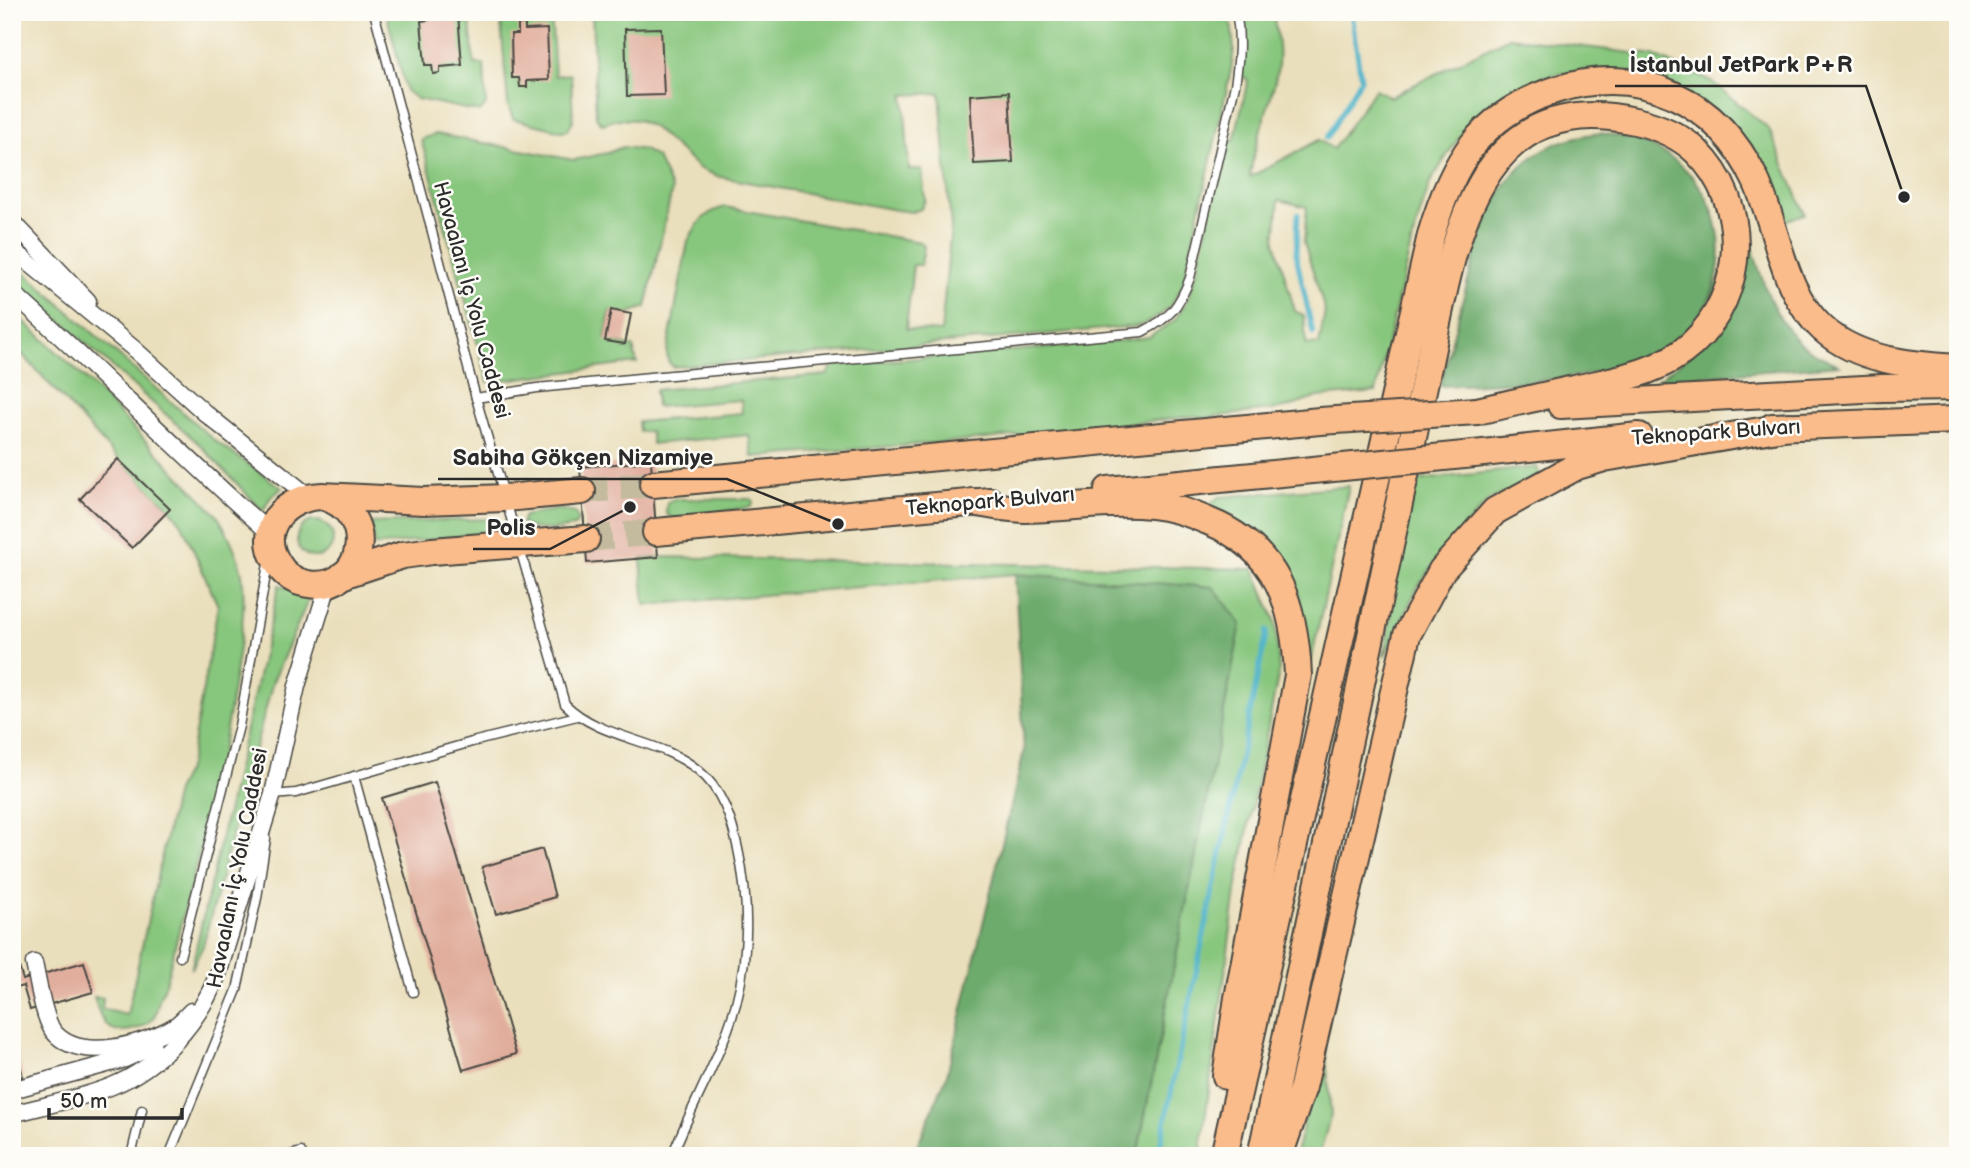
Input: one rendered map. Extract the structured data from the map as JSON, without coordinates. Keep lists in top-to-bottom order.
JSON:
{
  "streets": {
    "highway": ["Teknopark Bulvarı"],
    "street": ["Havaalanı İç Yolu Caddesi"]
  },
  "places": ["İstanbul JetPark P+R", "Polis", "Sabiha Gökçen Nizamiye"],
  "scale_bar": "50 m"
}
